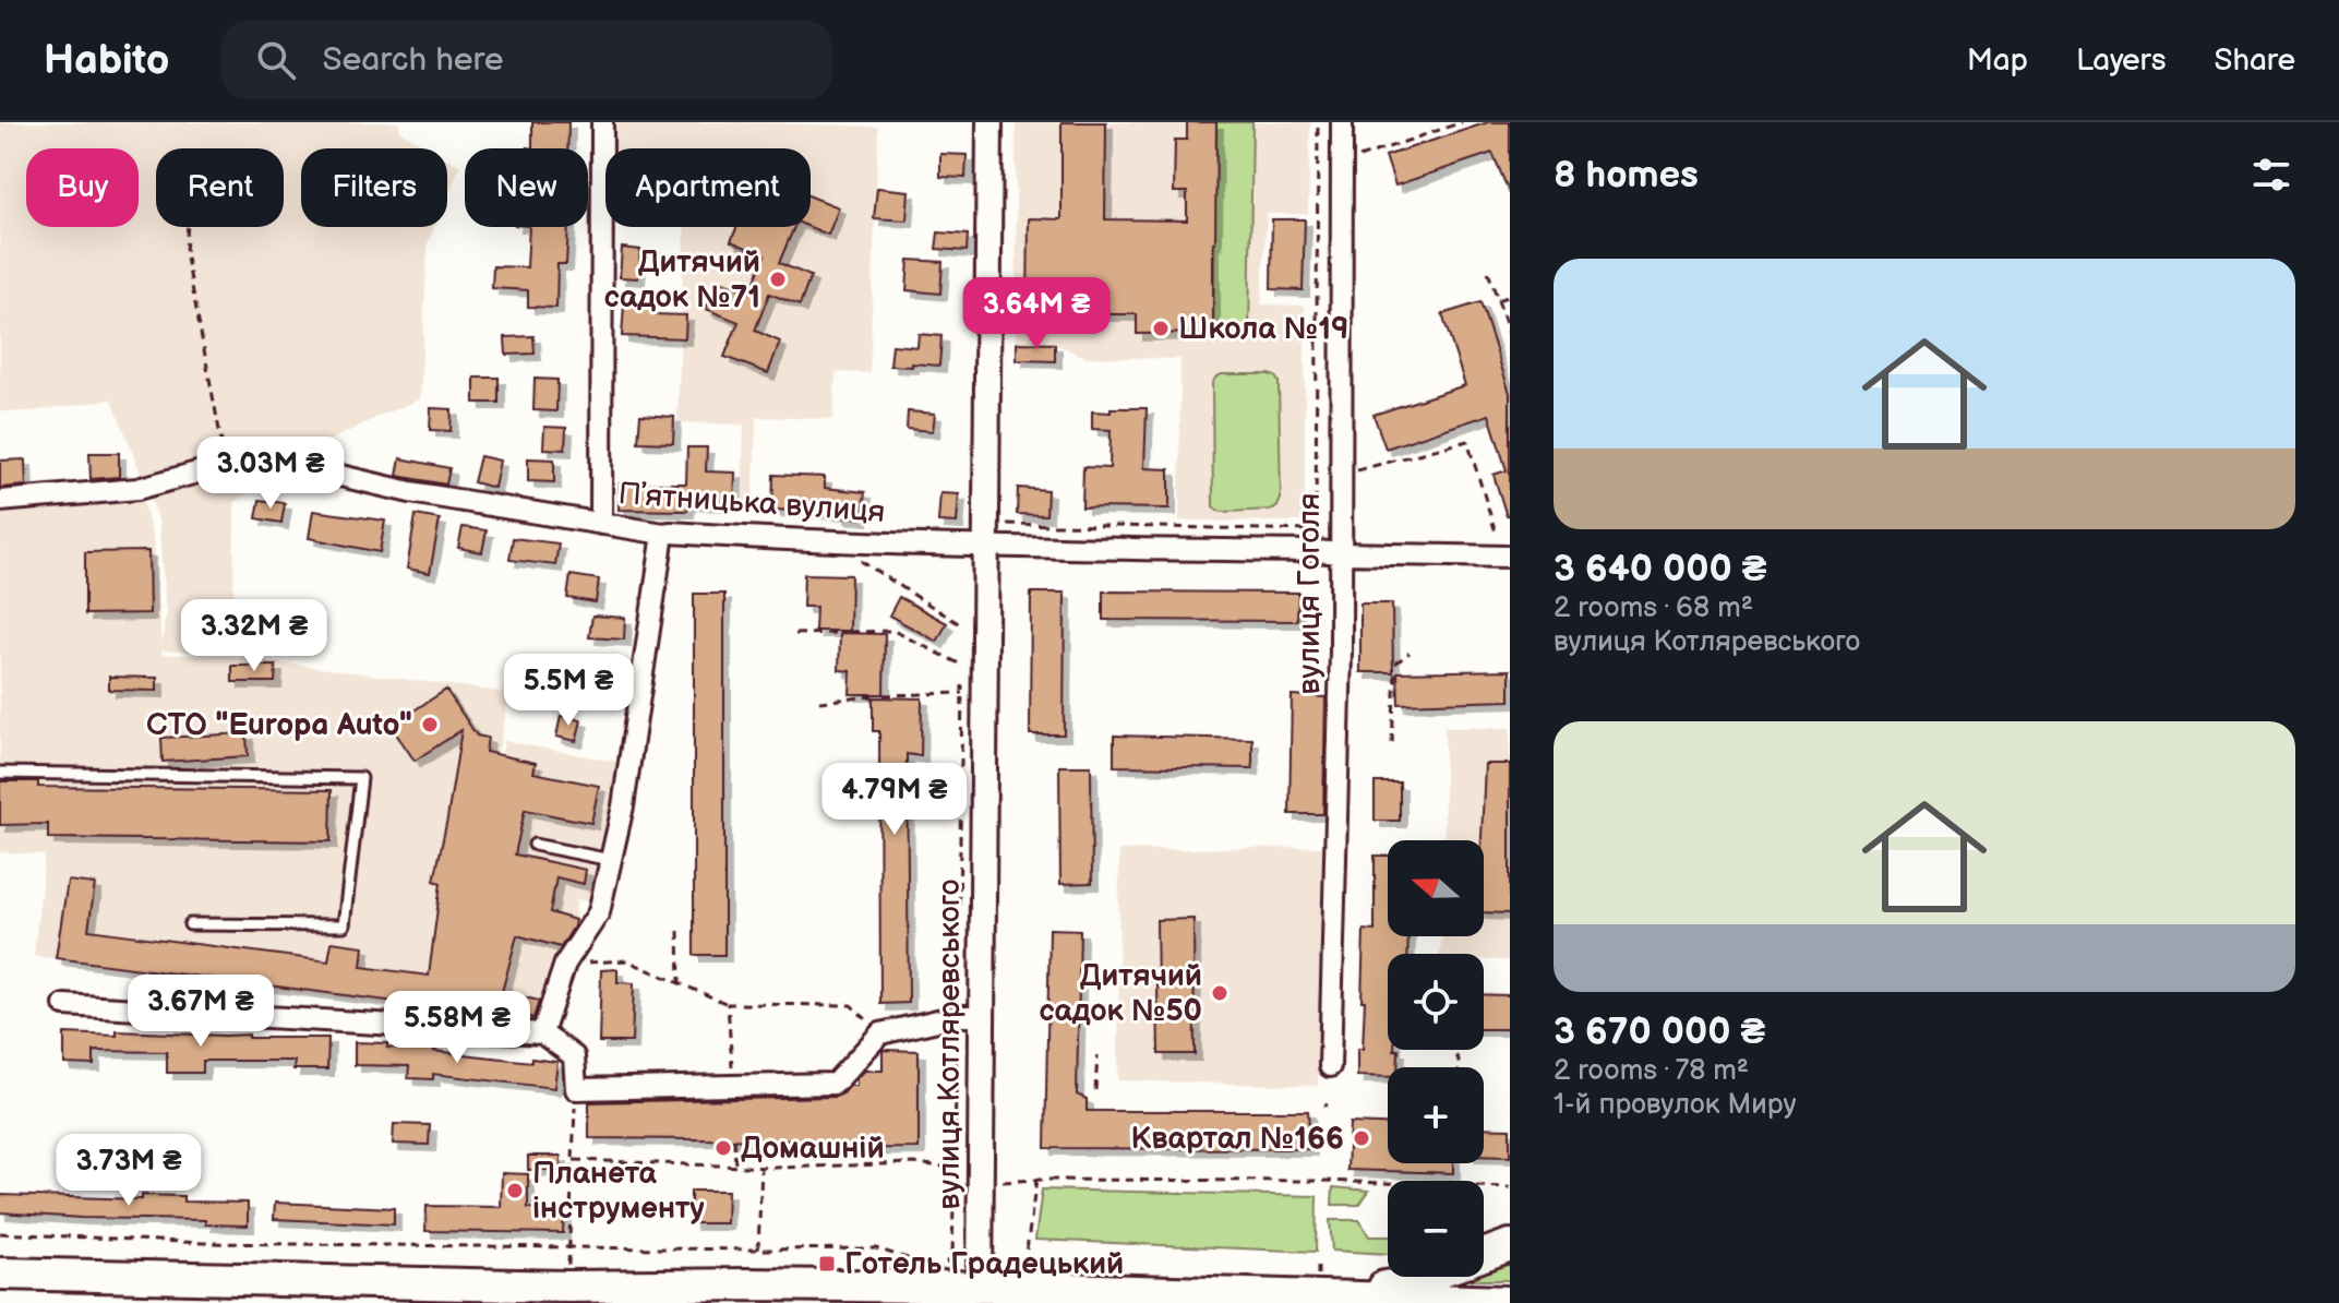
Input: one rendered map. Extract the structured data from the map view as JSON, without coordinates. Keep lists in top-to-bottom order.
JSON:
{
  "streets": {
    "street": ["Пʼятницька вулиця", "вулиця Гоголя", "вулиця Котляревського"]
  },
  "crossings": [
    ["Пʼятницька вулиця", "вулиця Гоголя"],
    ["Пʼятницька вулиця", "вулиця Котляревського"]
  ],
  "places": {
    "other": [
      "Дитячий садок №71",
      "Школа №19",
      "СТО \"Europa Auto\"",
      "Дитячий садок №50",
      "Квартал №166",
      "Домашній",
      "Планета інструменту"
    ],
    "transit": ["Готель Градецький"]
  },
  "north": "left",
  "page": {
    "header": "Habito",
    "search": "Search here",
    "nav": ["Map", "Layers", "Share"],
    "heading": "8 homes",
    "chip": [
      "Buy",
      "Rent",
      "Filters",
      "New",
      "Apartment"
    ],
    "list": [
      {
        "name": "3 640 000 ₴",
        "note": "2 rooms · 68 m² · вулиця Котляревського"
      },
      {
        "name": "3 670 000 ₴",
        "note": "2 rooms · 78 m² · 1-й провулок Миру"
      }
    ],
    "price": [
      "3.64M ₴",
      "3.03M ₴",
      "3.32M ₴",
      "5.5M ₴",
      "4.79M ₴",
      "3.67M ₴",
      "5.58M ₴",
      "3.73M ₴"
    ],
    "map_buttons": ["+", "−"]
  }
}
